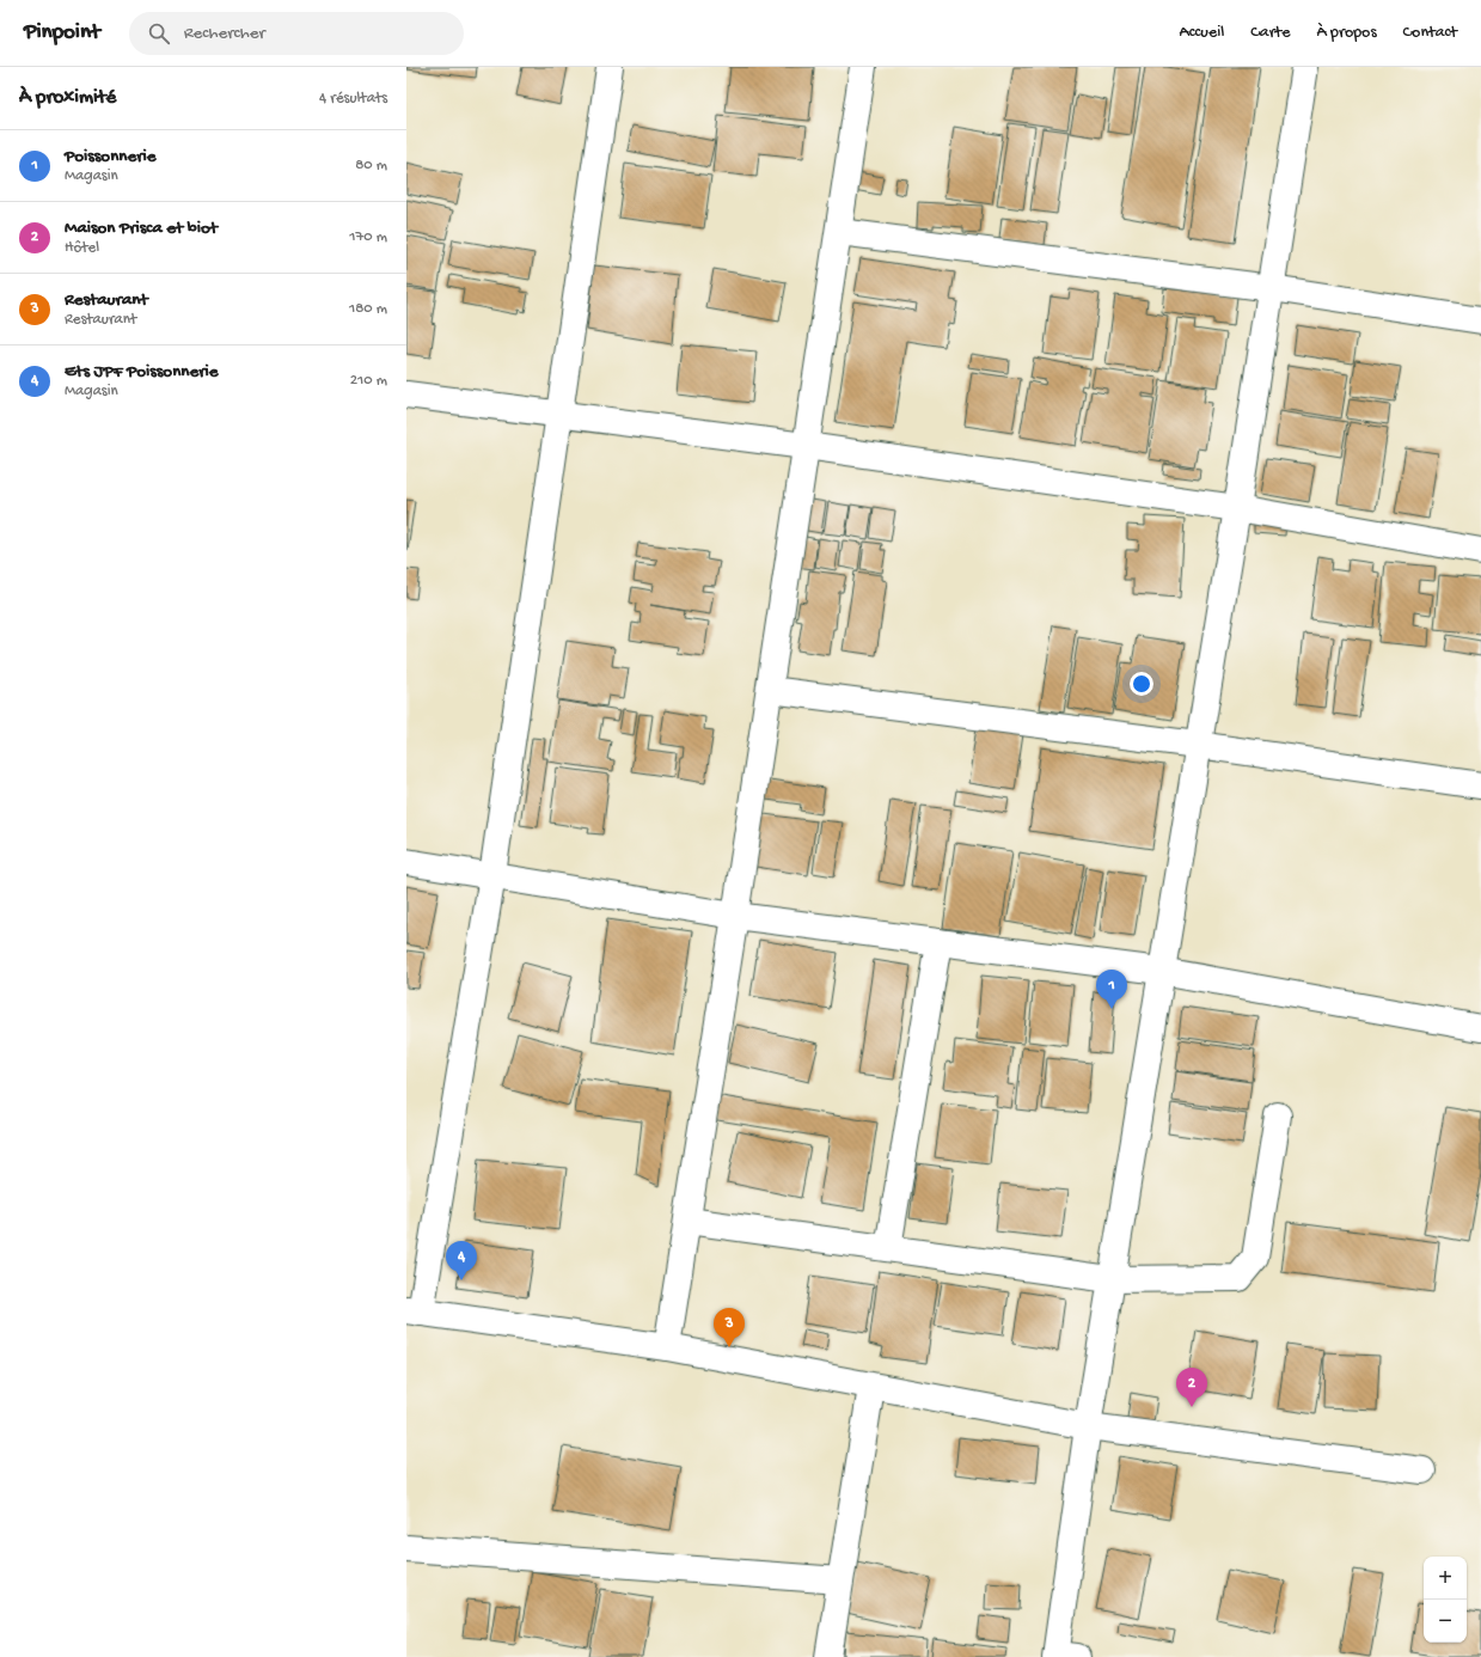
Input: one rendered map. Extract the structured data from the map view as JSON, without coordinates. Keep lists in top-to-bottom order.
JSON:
{
  "page": {
    "header": "Pinpoint",
    "search": "Rechercher",
    "nav": [
      "Accueil",
      "Carte",
      "À propos",
      "Contact"
    ],
    "heading": ["À proximité", "4 résultats"],
    "list": [
      {
        "mark": "1",
        "name": "Poissonnerie",
        "note": "Magasin",
        "value": "80 m"
      },
      {
        "mark": "2",
        "name": "Maison Prisca et biot",
        "note": "Hôtel",
        "value": "170 m"
      },
      {
        "mark": "3",
        "name": "Restaurant",
        "note": "Restaurant",
        "value": "180 m"
      },
      {
        "mark": "4",
        "name": "Ets JPF Poissonnerie",
        "note": "Magasin",
        "value": "210 m"
      }
    ],
    "pins": [
      "1",
      "4",
      "3",
      "2"
    ],
    "map_buttons": ["+", "−"]
  }
}
